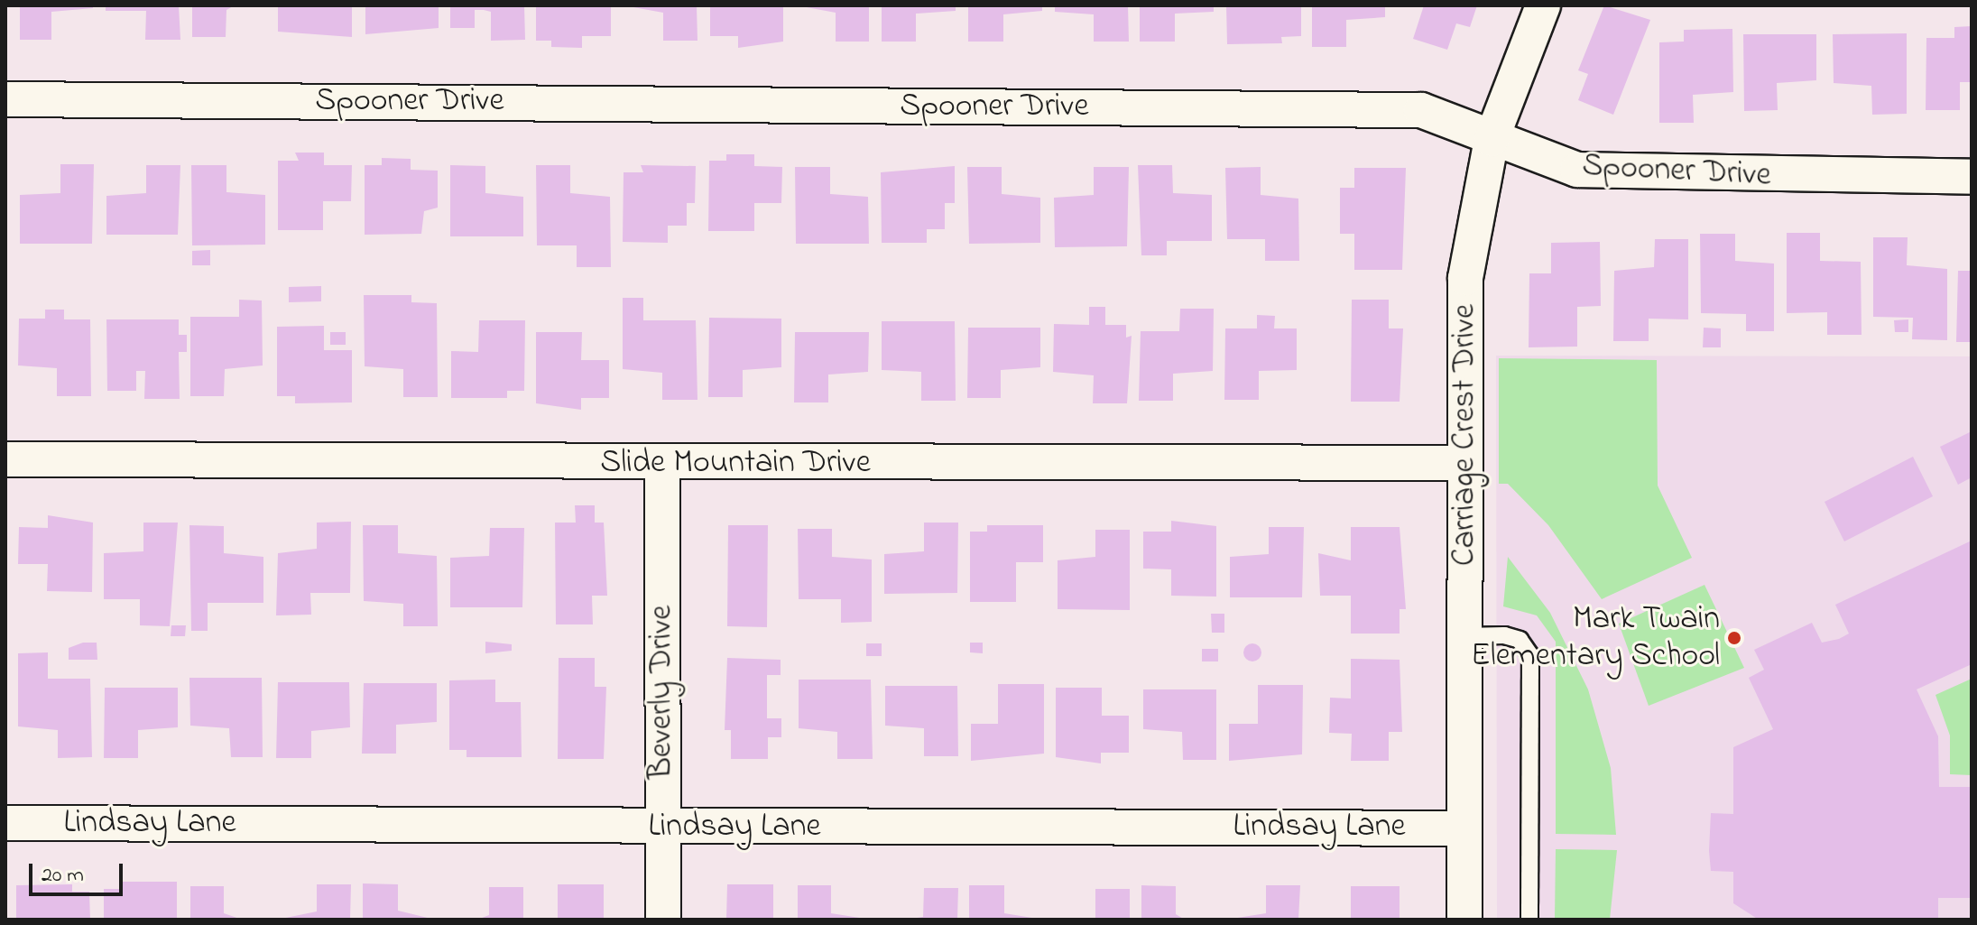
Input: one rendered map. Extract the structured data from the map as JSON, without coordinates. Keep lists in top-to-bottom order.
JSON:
{
  "streets": {
    "street": [
      "Spooner Drive",
      "Carriage Crest Drive",
      "Slide Mountain Drive",
      "Beverly Drive",
      "Lindsay Lane"
    ]
  },
  "crossings": [
    ["Spooner Drive", "Carriage Crest Drive"],
    ["Carriage Crest Drive", "Slide Mountain Drive"],
    ["Carriage Crest Drive", "Lindsay Lane"],
    ["Slide Mountain Drive", "Beverly Drive"],
    ["Beverly Drive", "Lindsay Lane"]
  ],
  "places": ["Mark Twain Elementary School"],
  "scale_bar": "20 m"
}
